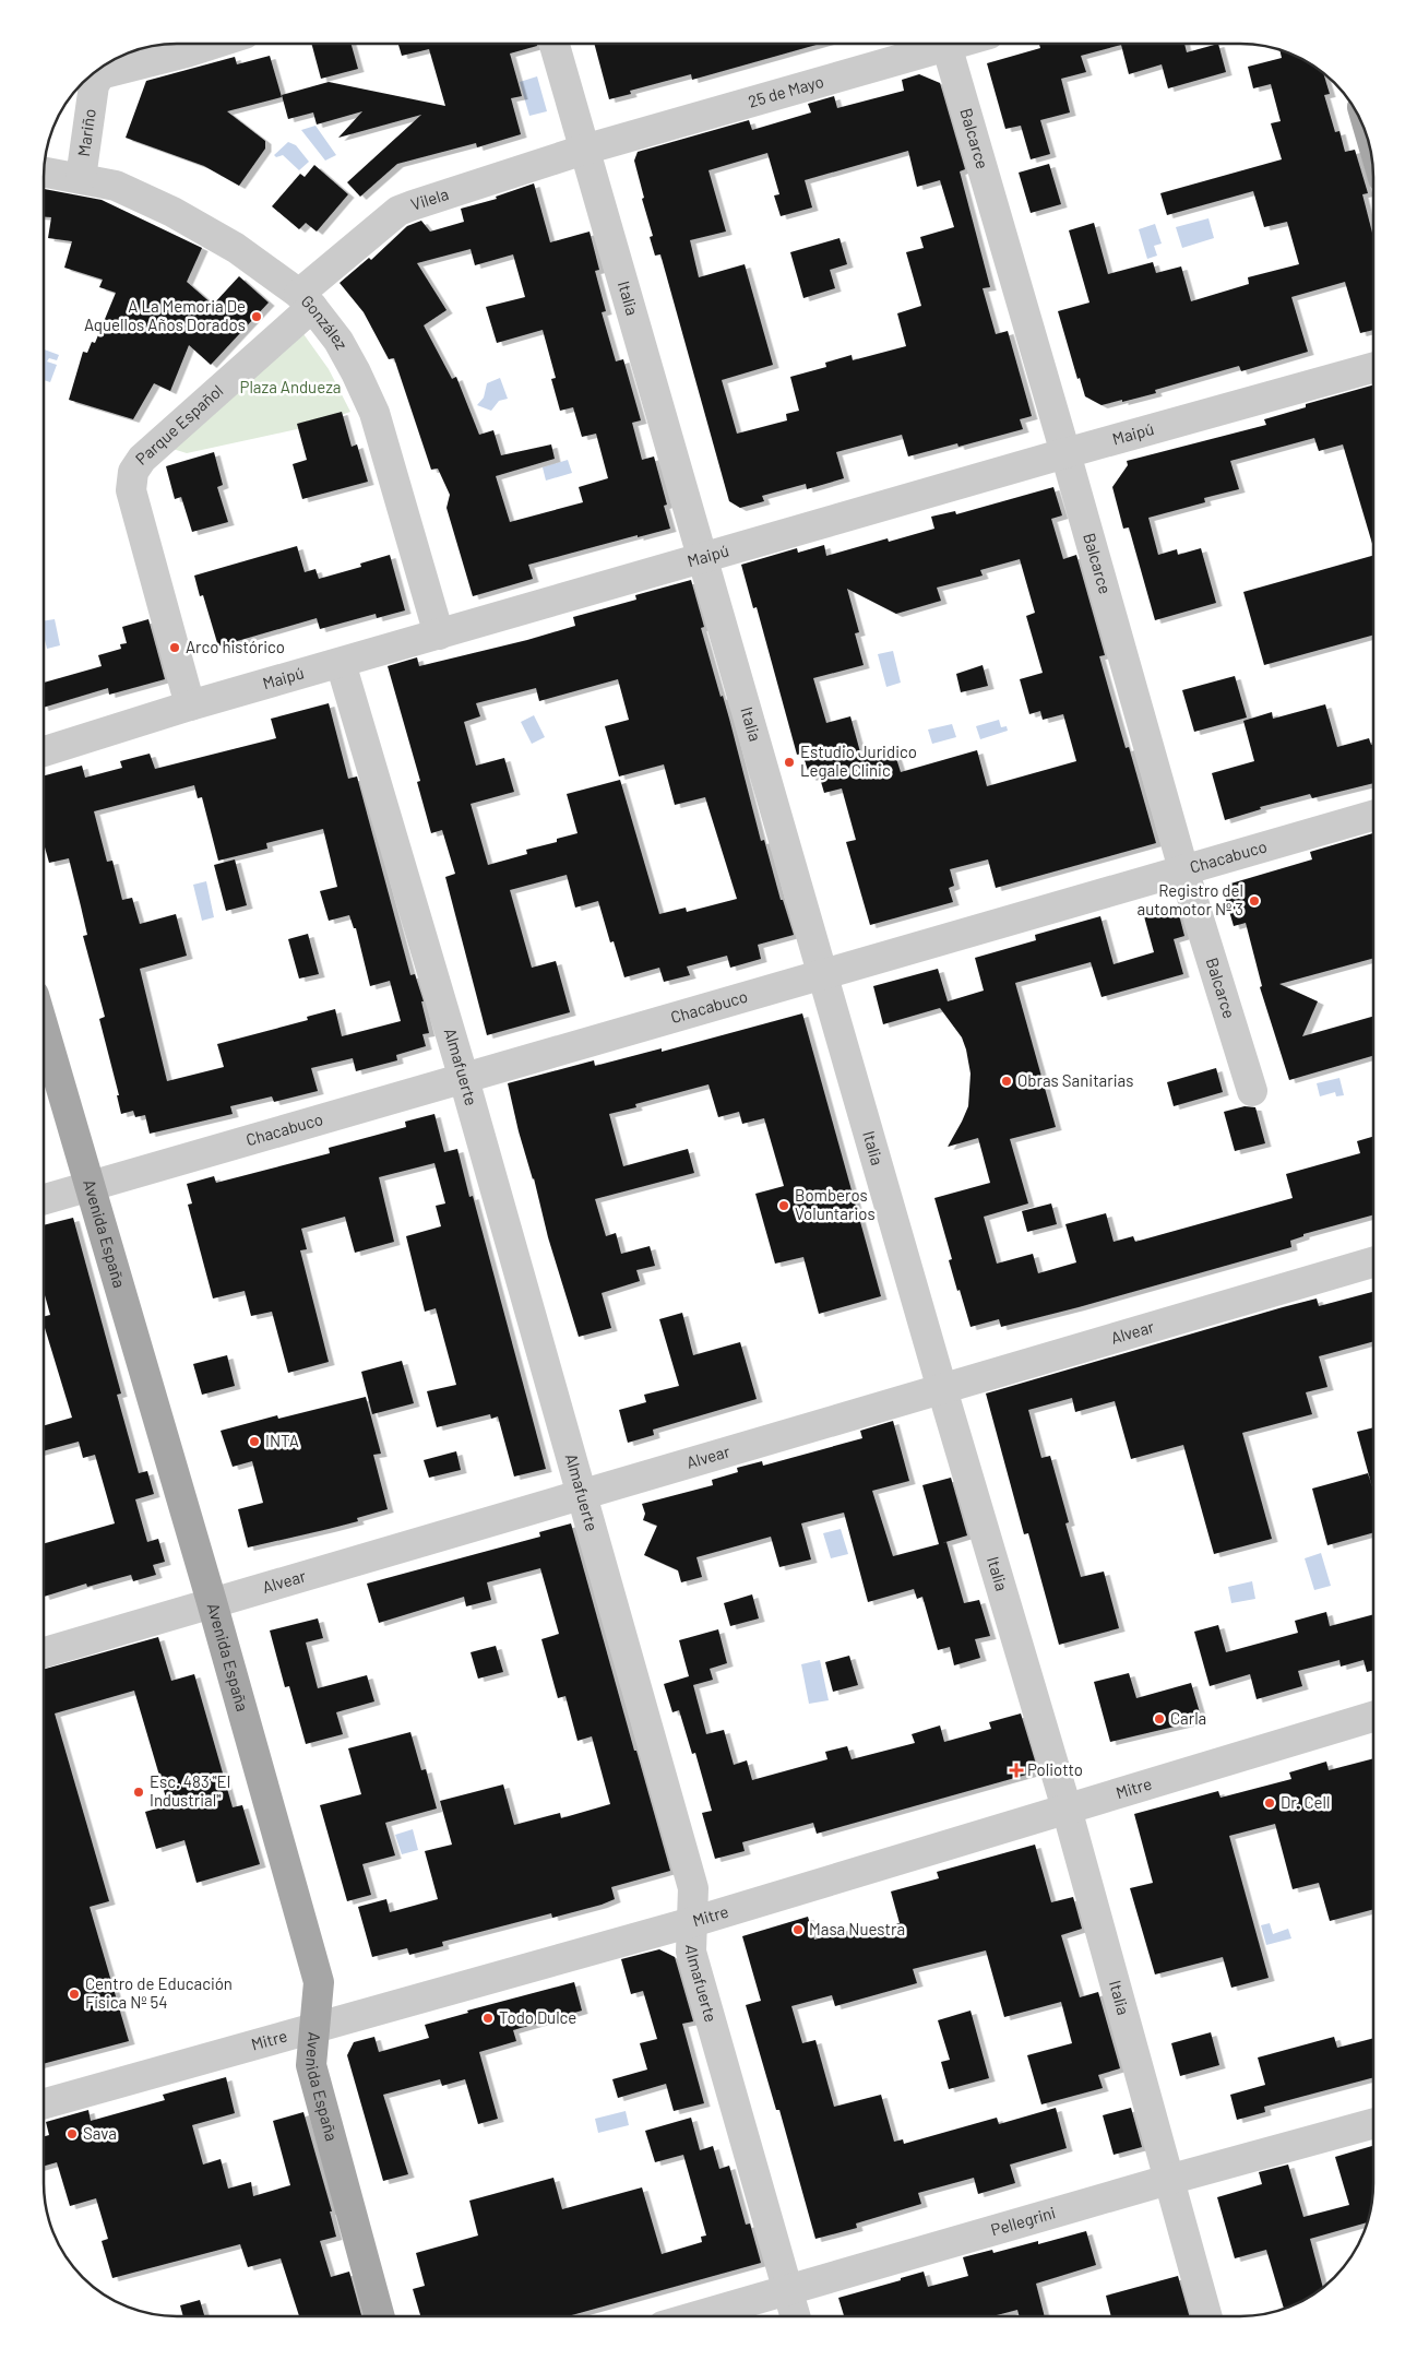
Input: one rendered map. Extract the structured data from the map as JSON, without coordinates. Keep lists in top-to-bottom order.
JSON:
{
  "streets": {
    "main road": ["Avenida España"],
    "street": [
      "25 de Mayo",
      "Mariño",
      "Balcarce",
      "Vilela",
      "Italia",
      "González",
      "Parque Español",
      "Maipú",
      "Chacabuco",
      "Almafuerte",
      "Alvear",
      "Mitre",
      "Pellegrini"
    ]
  },
  "crossings": [
    ["25 de Mayo", "Vilela"],
    ["25 de Mayo", "Italia"],
    ["Mariño", "González"],
    ["Balcarce", "Maipú"],
    ["Balcarce", "Chacabuco"],
    ["Vilela", "Italia"],
    ["Vilela", "González"],
    ["Vilela", "Parque Español"],
    ["Italia", "Maipú"],
    ["Italia", "Chacabuco"],
    ["Italia", "Alvear"],
    ["Italia", "Mitre"],
    ["Italia", "Pellegrini"],
    ["González", "Parque Español"],
    ["González", "Maipú"],
    ["Parque Español", "Maipú"],
    ["Maipú", "Almafuerte"],
    ["Chacabuco", "Almafuerte"],
    ["Chacabuco", "Avenida España"],
    ["Almafuerte", "Alvear"],
    ["Almafuerte", "Mitre"],
    ["Almafuerte", "Pellegrini"],
    ["Avenida España", "Alvear"],
    ["Avenida España", "Mitre"]
  ],
  "parks": ["Plaza Andueza"],
  "places": {
    "other": [
      "A La Memoria De Aquellos Años Dorados",
      "Arco histórico",
      "Estudio Juridico Legale Clinic",
      "Registro del automotor Nº 3",
      "Obras Sanitarias",
      "Bomberos Voluntarios",
      "INTA",
      "Carla",
      "Esc. 483 \"El Industrial\"",
      "Dr. Cell",
      "Masa Nuestra",
      "Centro de Educación Física Nº 54",
      "Todo Dulce",
      "Sava"
    ],
    "health": ["Poliotto"]
  }
}
